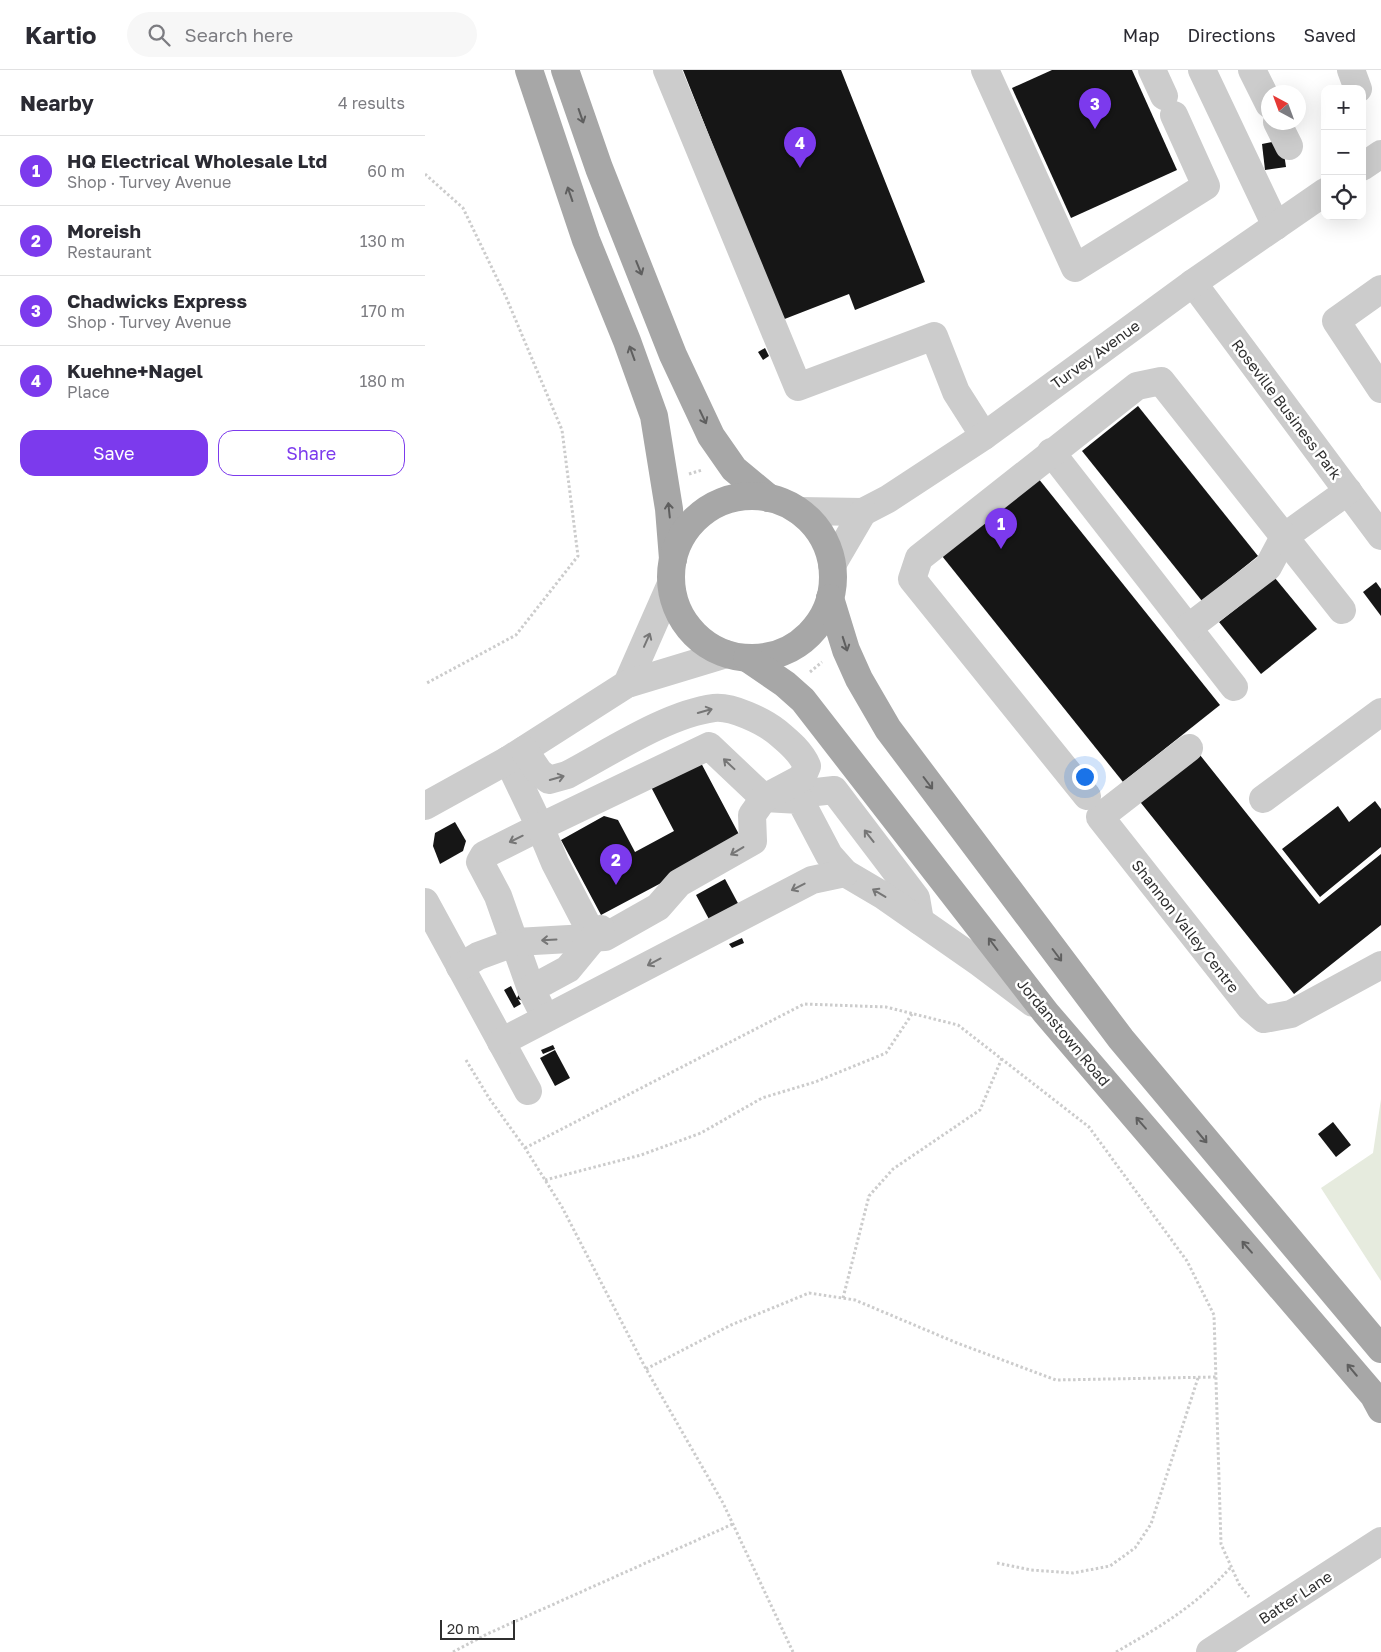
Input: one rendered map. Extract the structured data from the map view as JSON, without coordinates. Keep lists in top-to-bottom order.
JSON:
{
  "streets": {
    "main road": ["Jordanstown Road"],
    "street": [
      "Turvey Avenue",
      "Roseville Business Park",
      "Shannon Valley Centre",
      "Batter Lane"
    ]
  },
  "crossings": [
    ["Turvey Avenue", "Roseville Business Park"],
    ["Turvey Avenue", "Jordanstown Road"]
  ],
  "scale_bar": "20 m",
  "north": "top left",
  "page": {
    "header": "Kartio",
    "search": "Search here",
    "nav": ["Map", "Directions", "Saved"],
    "heading": ["Nearby", "4 results"],
    "map_buttons": ["+", "−"],
    "pins": [
      "3",
      "4",
      "1",
      "2"
    ],
    "list": [
      {
        "mark": "1",
        "name": "HQ Electrical Wholesale Ltd",
        "note": "Shop · Turvey Avenue",
        "value": "60 m"
      },
      {
        "mark": "2",
        "name": "Moreish",
        "note": "Restaurant",
        "value": "130 m"
      },
      {
        "mark": "3",
        "name": "Chadwicks Express",
        "note": "Shop · Turvey Avenue",
        "value": "170 m"
      },
      {
        "mark": "4",
        "name": "Kuehne+Nagel",
        "note": "Place",
        "value": "180 m"
      }
    ],
    "buttons": ["Save", "Share"],
    "scale": "20 m"
  }
}
